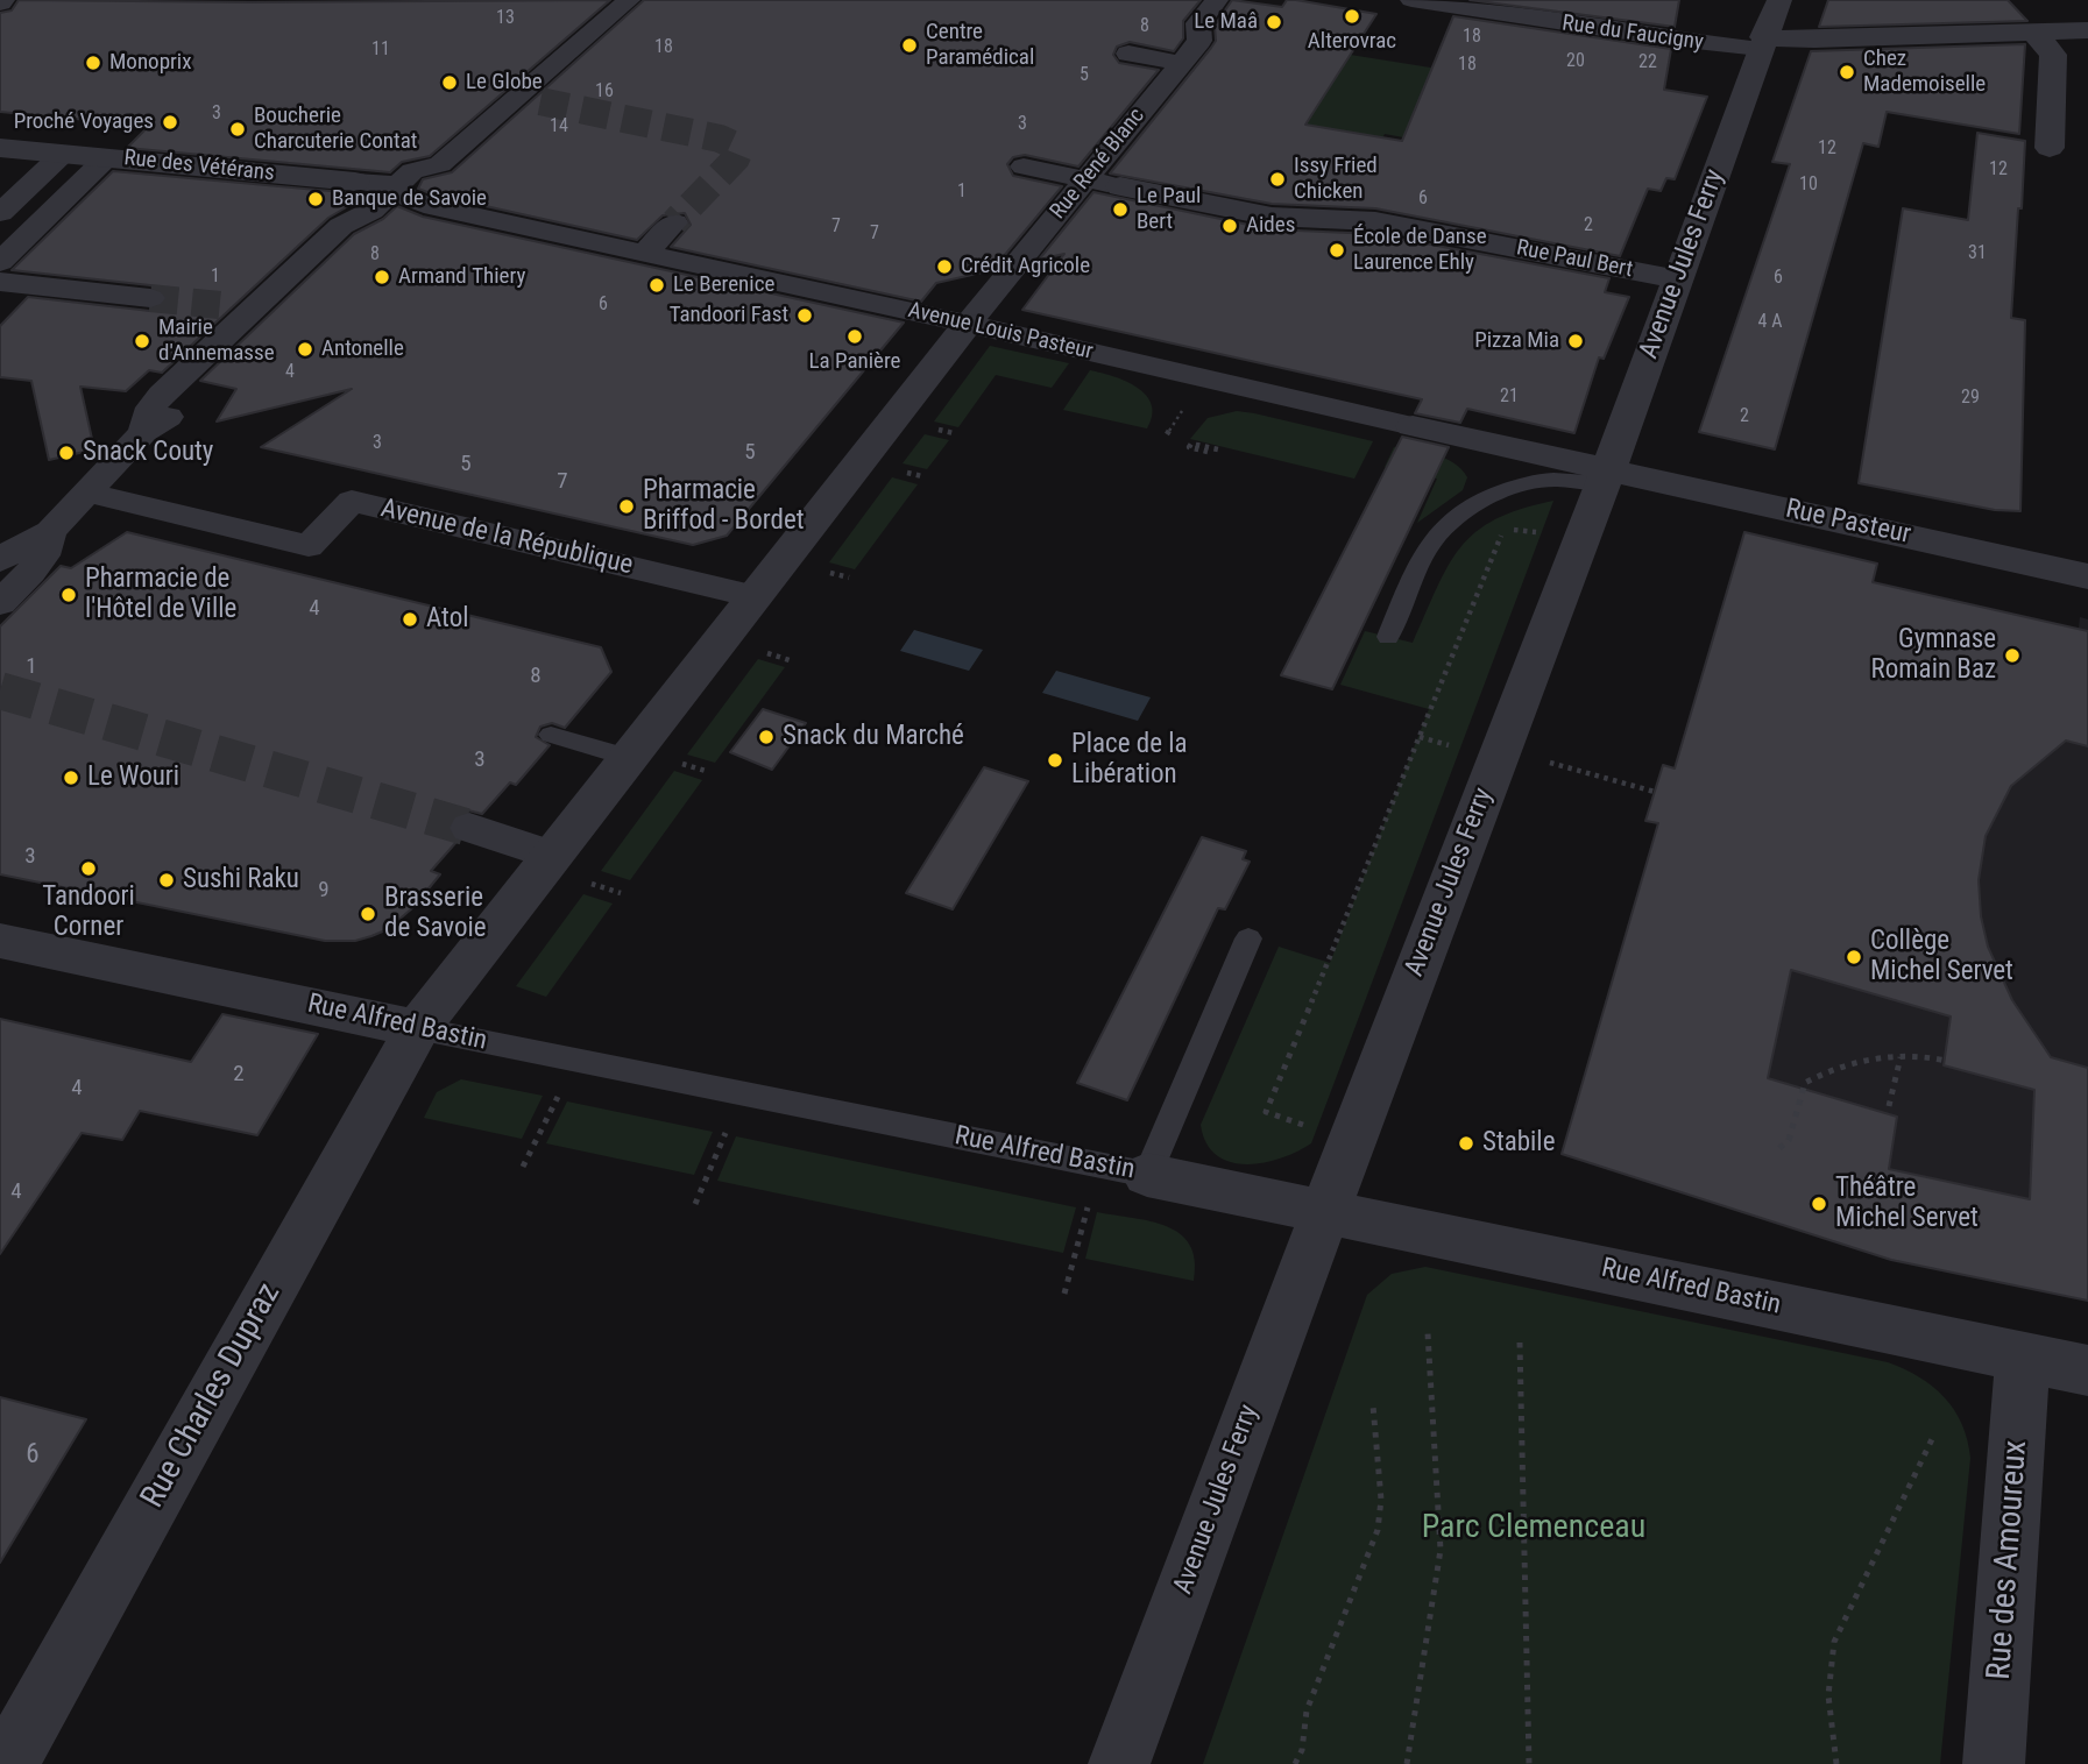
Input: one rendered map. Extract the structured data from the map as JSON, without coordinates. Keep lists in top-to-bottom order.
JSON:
{
  "streets": {
    "street": [
      "Rue du Faucigny",
      "Rue René Blanc",
      "Rue des Vétérans",
      "Rue Paul Bert",
      "Avenue Jules Ferry",
      "Avenue Louis Pasteur",
      "Rue Pasteur",
      "Avenue de la République",
      "Rue Alfred Bastin",
      "Rue Charles Dupraz",
      "Rue des Amoureux"
    ]
  },
  "crossings": [
    ["Rue du Faucigny", "Avenue Jules Ferry"],
    ["Rue René Blanc", "Rue Paul Bert"],
    ["Rue René Blanc", "Avenue Louis Pasteur"],
    ["Rue des Vétérans", "Avenue Louis Pasteur"],
    ["Rue Paul Bert", "Avenue Jules Ferry"],
    ["Avenue Jules Ferry", "Avenue Louis Pasteur"],
    ["Avenue Jules Ferry", "Rue Pasteur"],
    ["Avenue Jules Ferry", "Rue Alfred Bastin"],
    ["Avenue Louis Pasteur", "Rue Pasteur"],
    ["Rue Alfred Bastin", "Rue Charles Dupraz"],
    ["Rue Alfred Bastin", "Rue des Amoureux"]
  ],
  "parks": ["Parc Clemenceau"],
  "places": [
    "Alterovrac",
    "Le Maâ",
    "Centre Paramédical",
    "Monoprix",
    "Chez Mademoiselle",
    "Le Globe",
    "Proché Voyages",
    "Boucherie Charcuterie Contat",
    "Issy Fried Chicken",
    "Banque de Savoie",
    "Le Paul Bert",
    "Aides",
    "École de Danse Laurence Ehly",
    "Crédit Agricole",
    "Armand Thiery",
    "Le Berenice",
    "Tandoori Fast",
    "La Panière",
    "Mairie d'Annemasse",
    "Pizza Mia",
    "Antonelle",
    "Snack Couty",
    "Pharmacie Briffod - Bordet",
    "Pharmacie de l'Hôtel de Ville",
    "Atol",
    "Gymnase Romain Baz",
    "Snack du Marché",
    "Place de la Libération",
    "Le Wouri",
    "Tandoori Corner",
    "Sushi Raku",
    "Brasserie de Savoie",
    "Collège Michel Servet",
    "Stabile",
    "Théâtre Michel Servet"
  ],
  "house_numbers": [
    "13",
    "8",
    "18",
    "18",
    "11",
    "20",
    "22",
    "18",
    "5",
    "16",
    "3",
    "3",
    "14",
    "12",
    "12",
    "10",
    "1",
    "6",
    "2",
    "7",
    "7",
    "31",
    "8",
    "1",
    "6",
    "6",
    "4 A",
    "4",
    "21",
    "29",
    "2",
    "3",
    "5",
    "5",
    "7",
    "4",
    "1",
    "8",
    "3",
    "3",
    "9",
    "2",
    "4",
    "4",
    "6"
  ]
}
